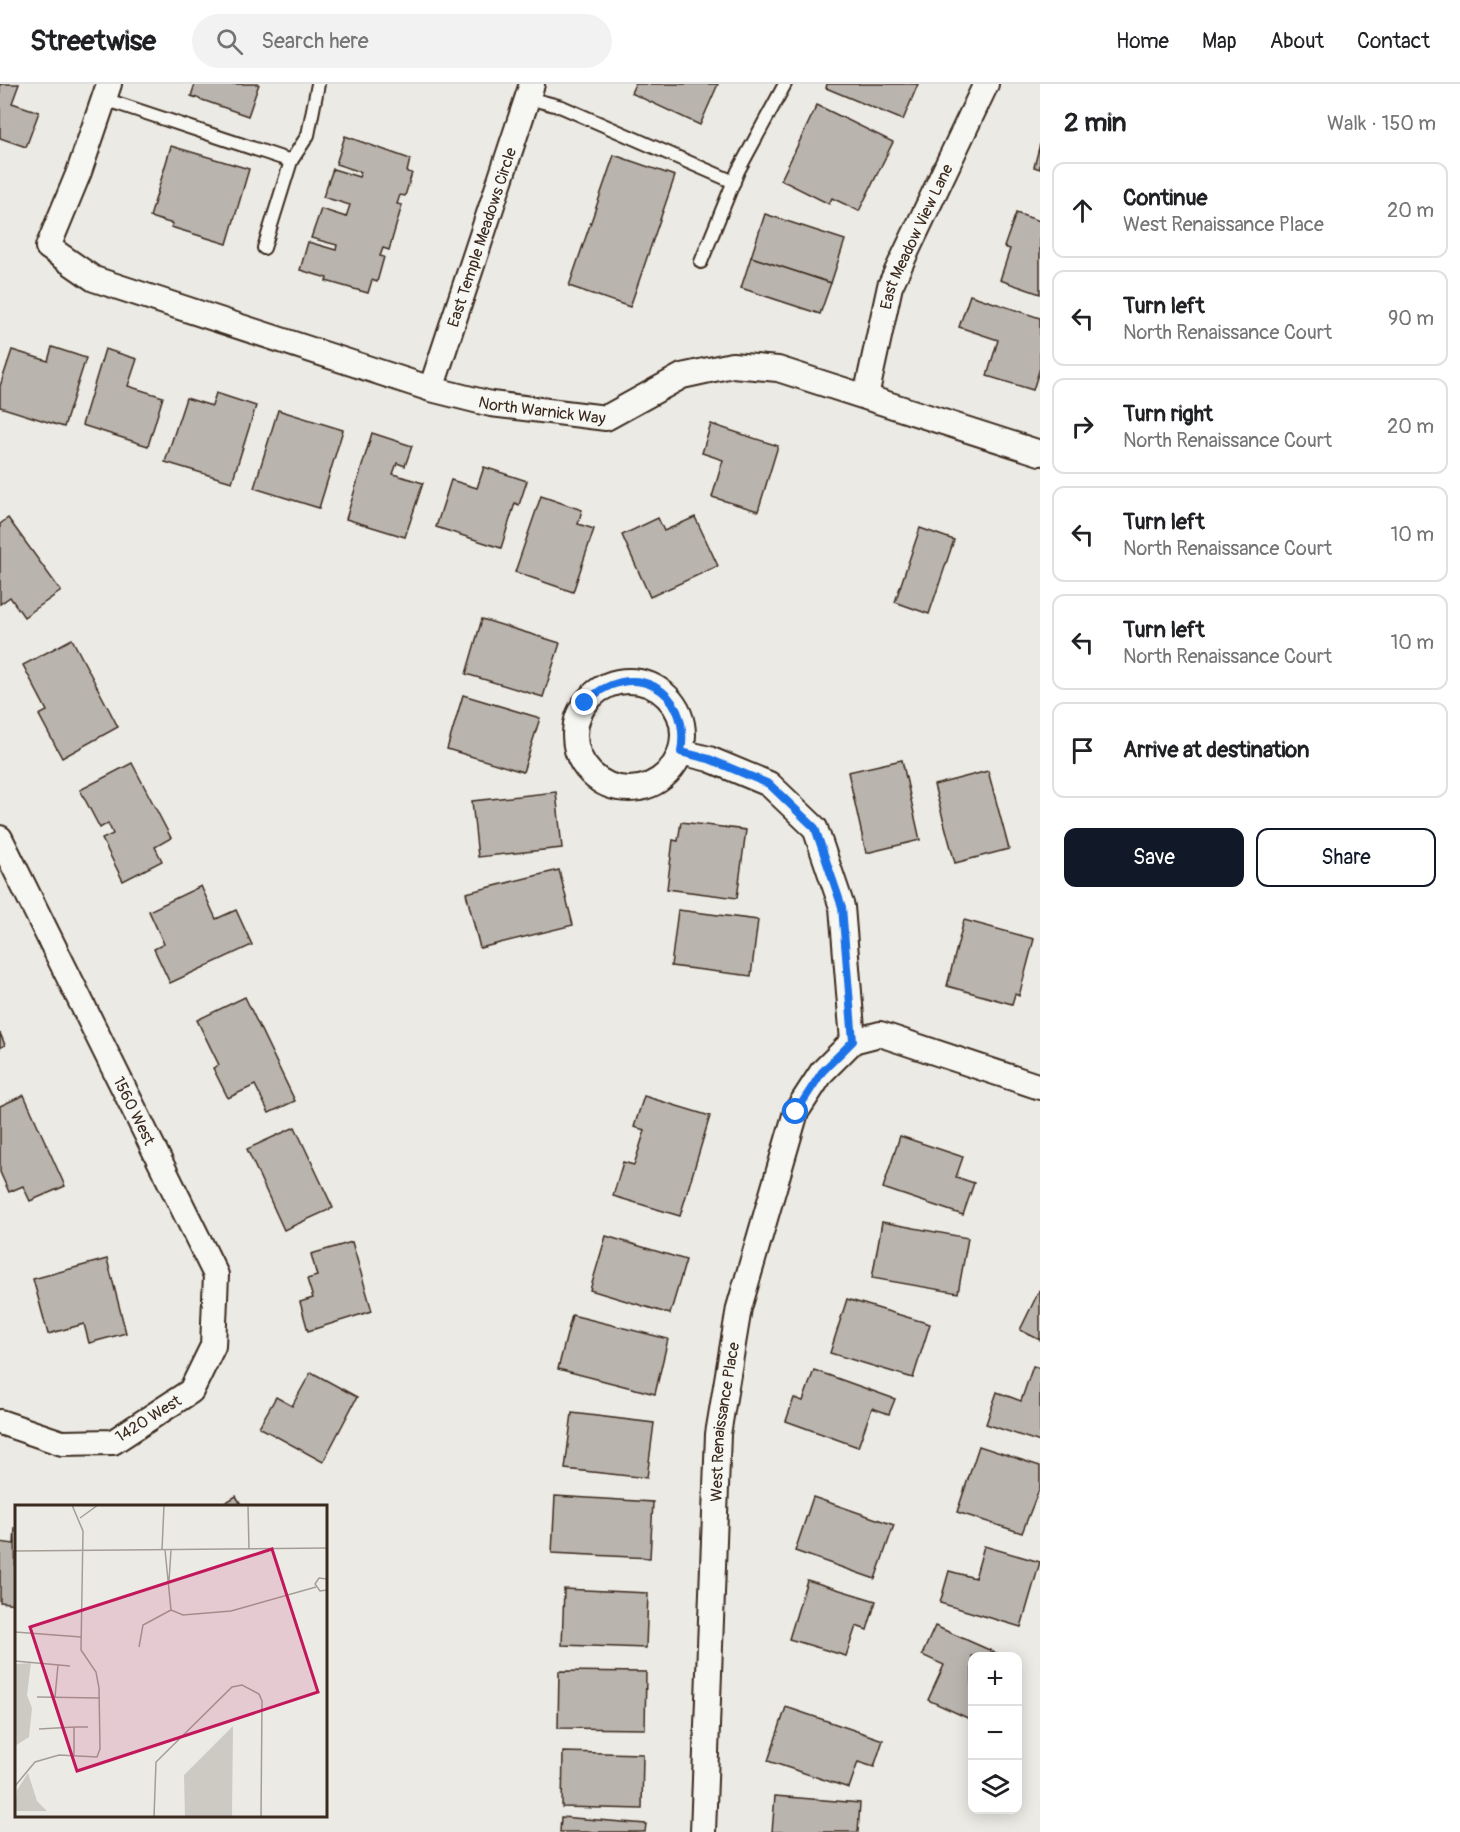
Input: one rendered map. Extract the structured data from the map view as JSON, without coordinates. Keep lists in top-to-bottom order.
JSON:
{
  "streets": {
    "street": [
      "East Temple Meadows Circle",
      "East Meadow View Lane",
      "North Warnick Way",
      "1560 West",
      "1420 West",
      "West Renaissance Place"
    ]
  },
  "crossings": [
    ["East Temple Meadows Circle", "North Warnick Way"],
    ["East Meadow View Lane", "North Warnick Way"],
    ["1560 West", "1420 West"]
  ],
  "page": {
    "header": "Streetwise",
    "search": "Search here",
    "nav": [
      "Home",
      "Map",
      "About",
      "Contact"
    ],
    "heading": ["2 min", "Walk · 150 m"],
    "list": [
      ["Continue", "West Renaissance Place", "20 m"],
      ["Turn left", "North Renaissance Court", "90 m"],
      ["Turn right", "North Renaissance Court", "20 m"],
      ["Turn left", "North Renaissance Court", "10 m"],
      ["Turn left", "North Renaissance Court", "10 m"],
      "Arrive at destination"
    ],
    "buttons": ["Save", "Share"],
    "map_buttons": ["+", "−"]
  }
}
